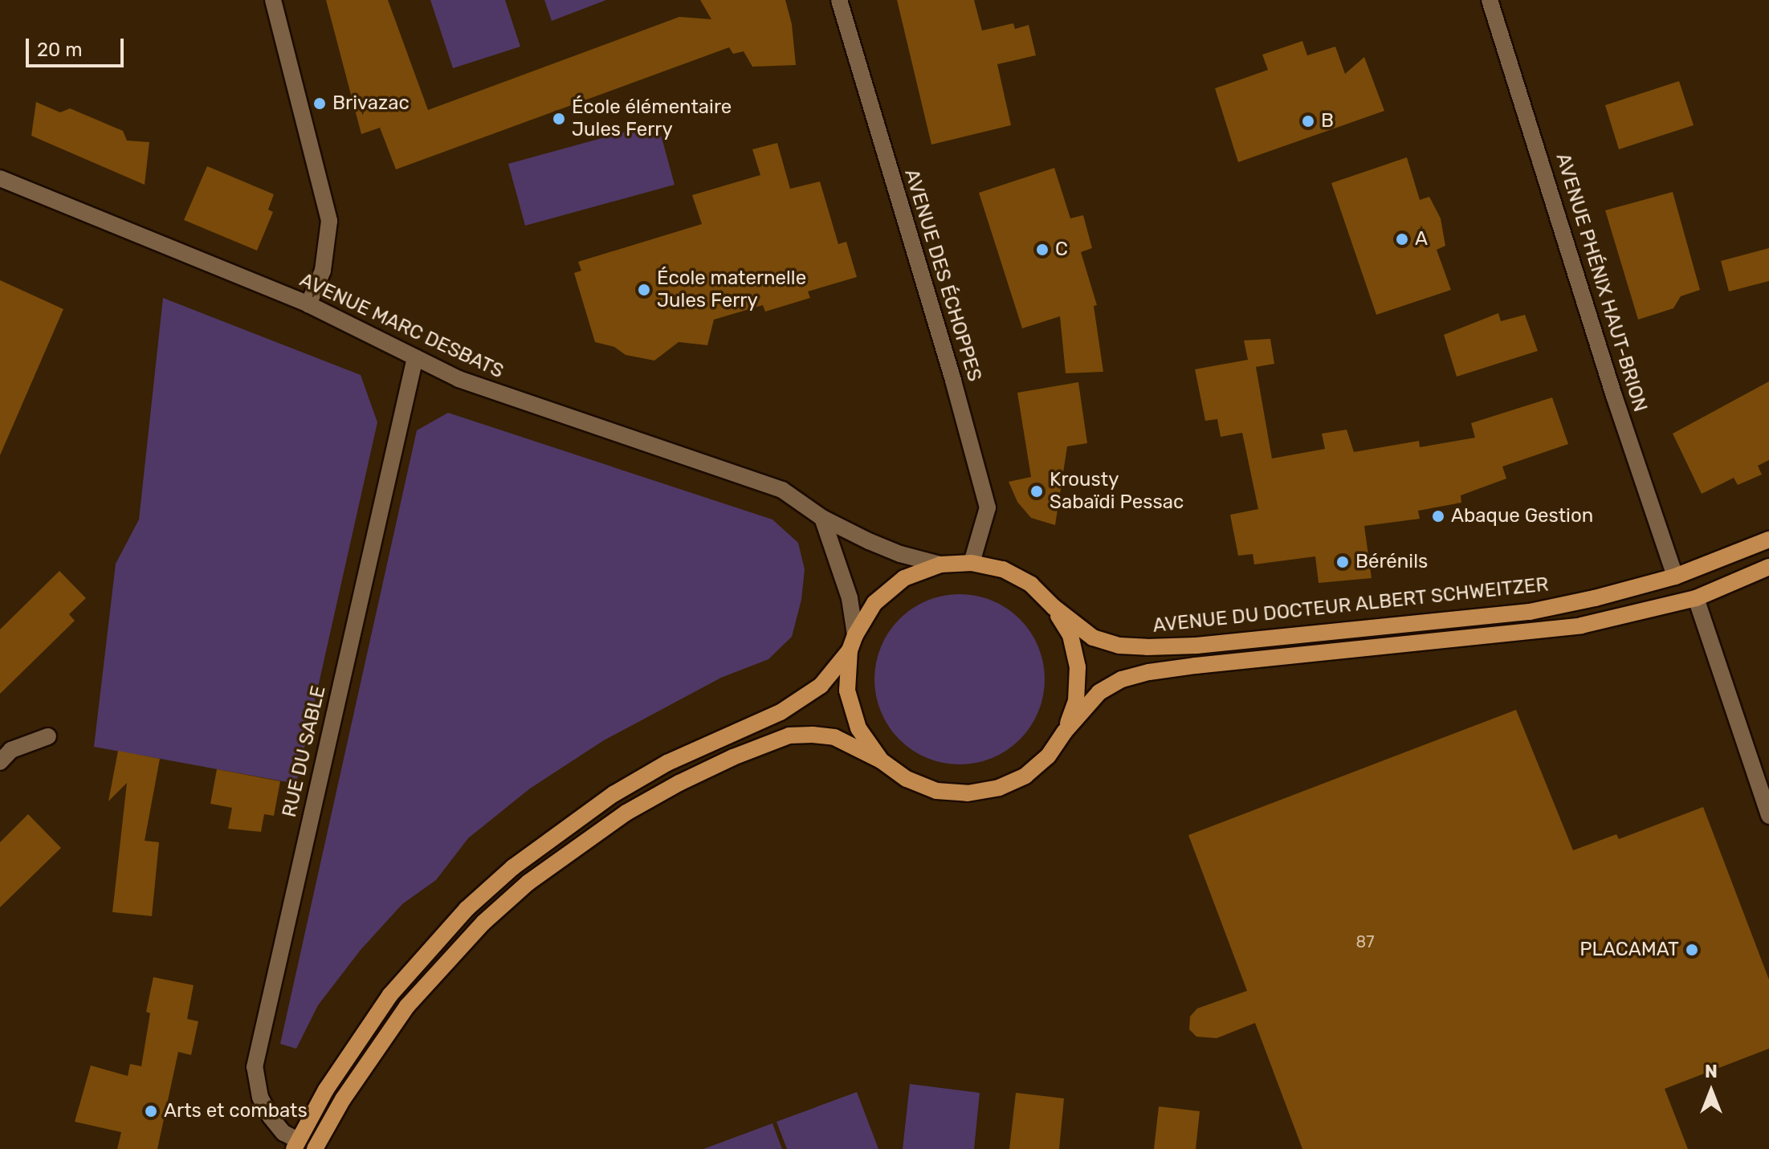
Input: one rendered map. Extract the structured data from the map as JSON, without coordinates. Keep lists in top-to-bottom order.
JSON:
{
  "streets": {
    "main road": ["AVENUE DU DOCTEUR ALBERT SCHWEITZER"],
    "street": [
      "AVENUE DES ÉCHOPPES",
      "AVENUE PHÉNIX HAUT-BRION",
      "AVENUE MARC DESBATS",
      "RUE DU SABLE"
    ]
  },
  "crossings": [
    ["AVENUE DES ÉCHOPPES", "AVENUE DU DOCTEUR ALBERT SCHWEITZER"],
    ["AVENUE PHÉNIX HAUT-BRION", "AVENUE DU DOCTEUR ALBERT SCHWEITZER"],
    ["AVENUE MARC DESBATS", "AVENUE DU DOCTEUR ALBERT SCHWEITZER"],
    ["AVENUE MARC DESBATS", "RUE DU SABLE"],
    ["AVENUE DU DOCTEUR ALBERT SCHWEITZER", "RUE DU SABLE"]
  ],
  "places": [
    "Brivazac",
    "École élémentaire Jules Ferry",
    "B",
    "A",
    "C",
    "École maternelle Jules Ferry",
    "Krousty Sabaïdi Pessac",
    "Abaque Gestion",
    "Bérénils",
    "PLACAMAT",
    "Arts et combats"
  ],
  "house_numbers": ["87"],
  "scale_bar": "20 m",
  "north": "top"
}
